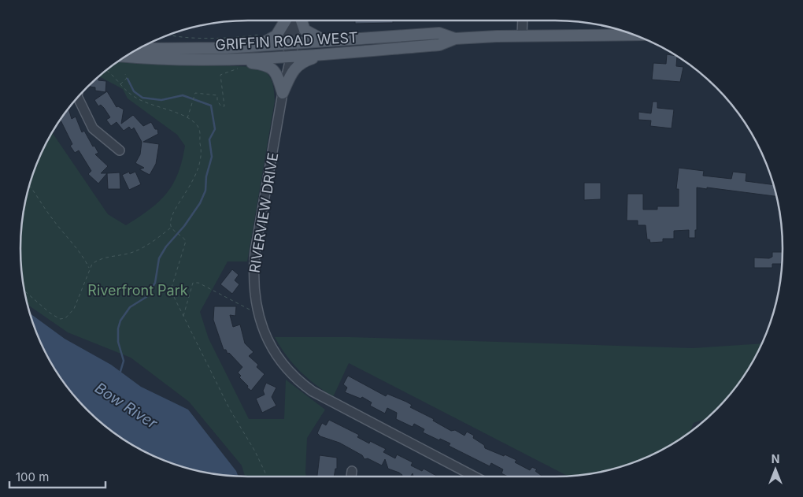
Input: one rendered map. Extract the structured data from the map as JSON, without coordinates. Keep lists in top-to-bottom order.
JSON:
{
  "streets": {
    "main road": ["GRIFFIN ROAD WEST"],
    "street": ["RIVERVIEW DRIVE"]
  },
  "crossings": [
    ["GRIFFIN ROAD WEST", "RIVERVIEW DRIVE"]
  ],
  "water": ["Bow River"],
  "parks": ["Riverfront Park"],
  "scale_bar": "100 m",
  "north": "top"
}
